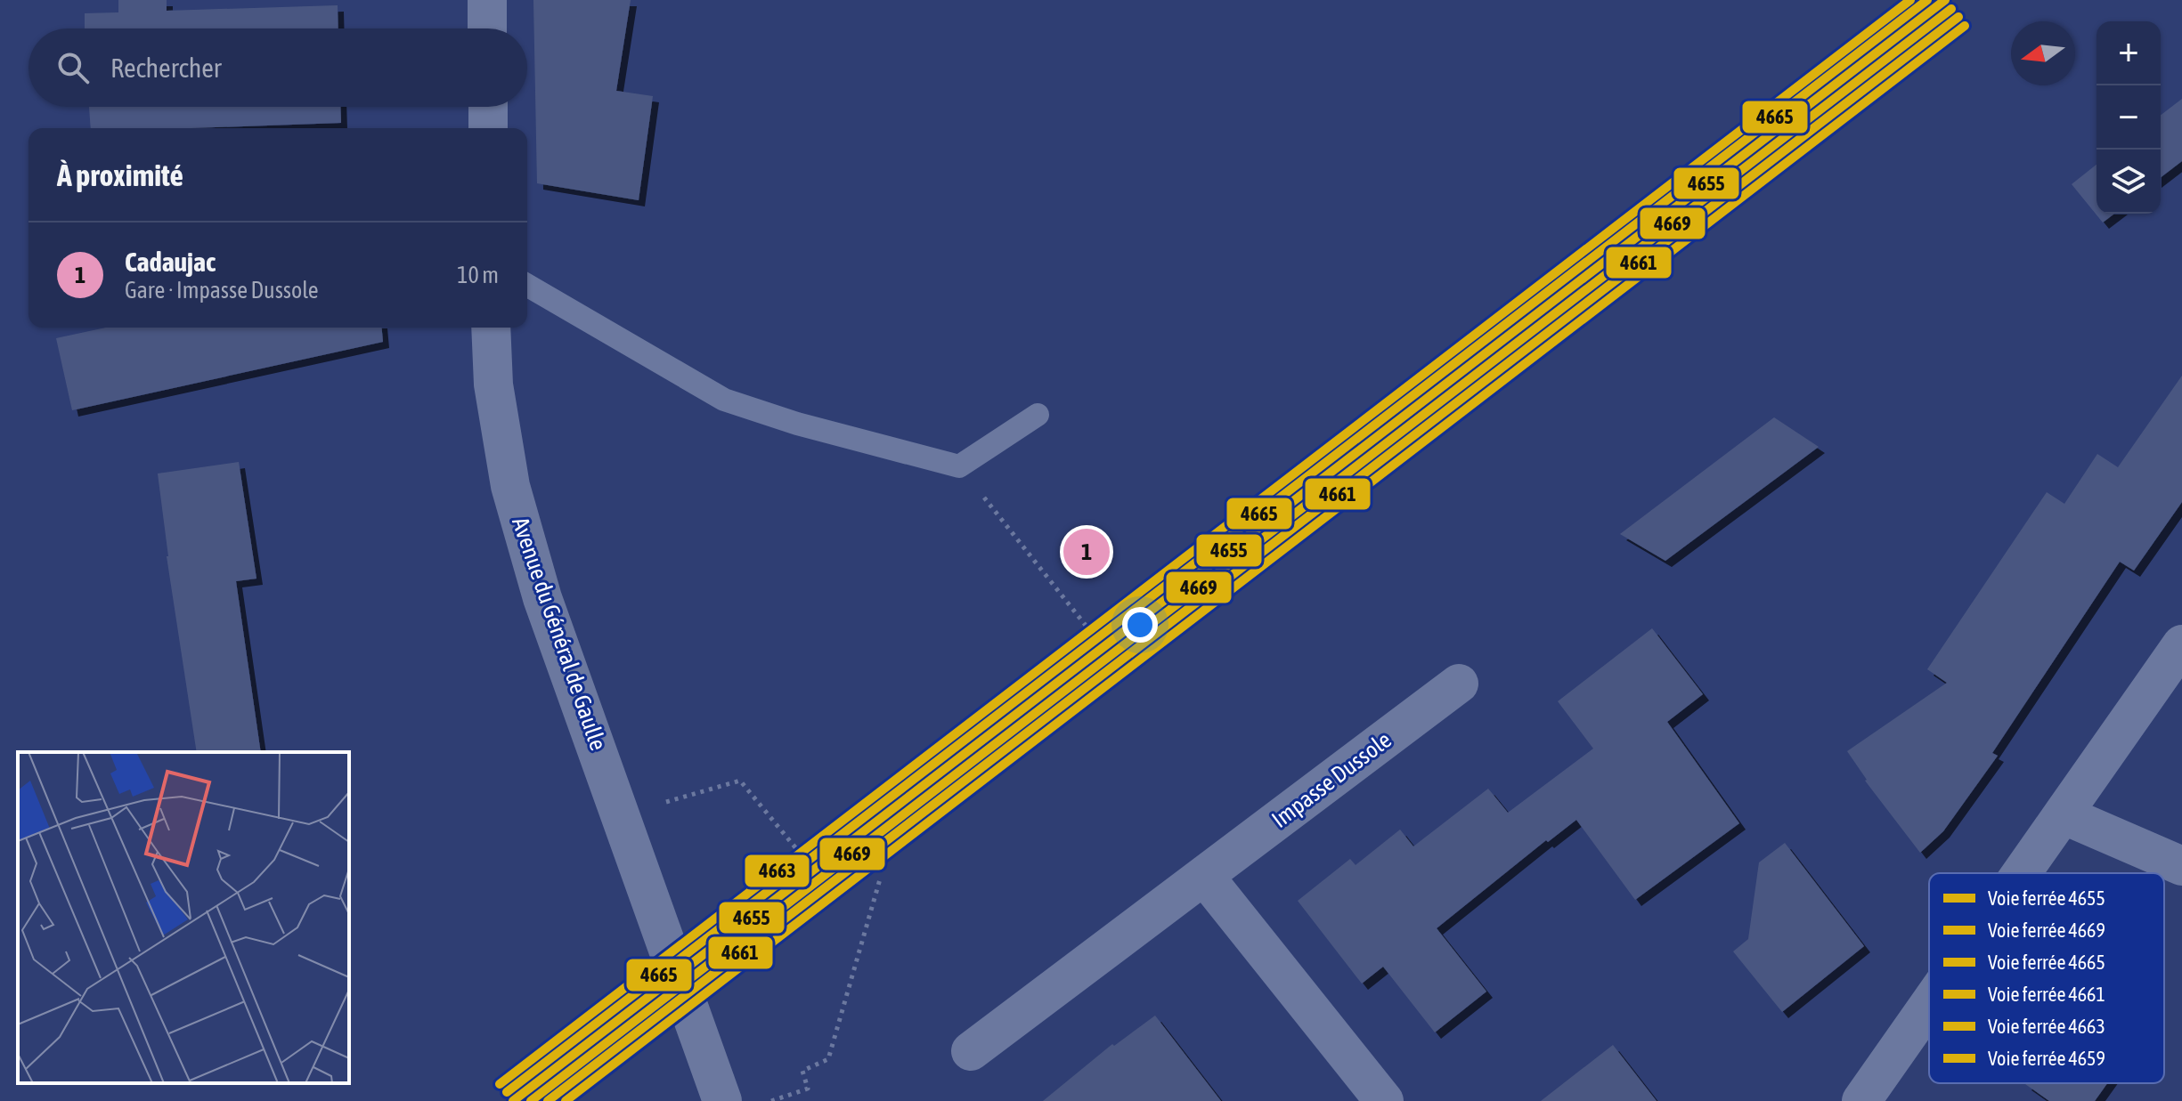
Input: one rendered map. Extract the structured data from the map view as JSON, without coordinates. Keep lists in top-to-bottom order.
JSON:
{
  "streets": {
    "street": ["Avenue du Général de Gaulle", "Impasse Dussole"]
  },
  "lines": [
    "rail line 4655",
    "rail line 4665",
    "rail line 4663",
    "rail line 4669",
    "rail line 4661",
    "rail line 4659"
  ],
  "legend": [
    "Voie ferrée 4655",
    "Voie ferrée 4669",
    "Voie ferrée 4665",
    "Voie ferrée 4661",
    "Voie ferrée 4663",
    "Voie ferrée 4659"
  ],
  "north": "left",
  "page": {
    "map_buttons": ["+", "−"],
    "search": "Rechercher",
    "heading": "À proximité",
    "list": [
      {
        "mark": "1",
        "name": "Cadaujac",
        "note": "Gare · Impasse Dussole",
        "value": "10 m"
      }
    ],
    "pins": "1"
  }
}
